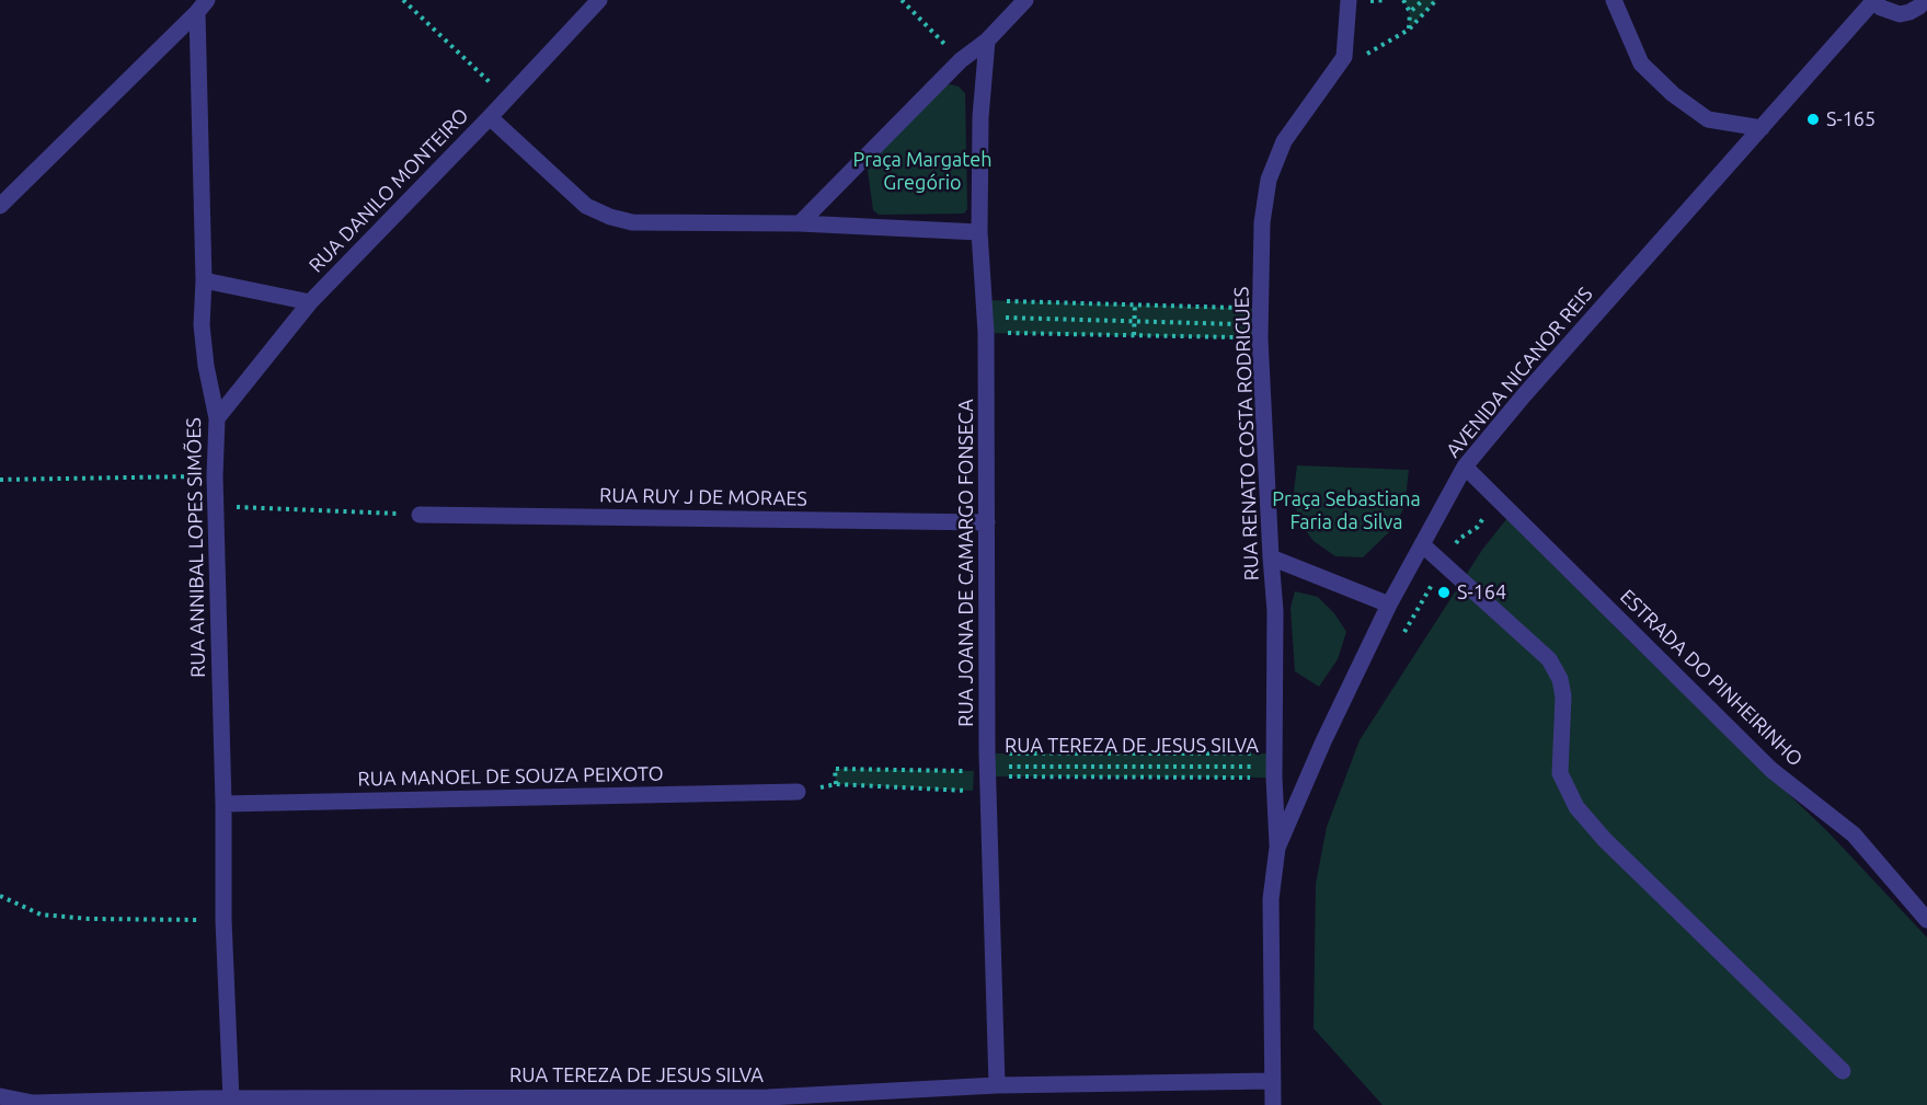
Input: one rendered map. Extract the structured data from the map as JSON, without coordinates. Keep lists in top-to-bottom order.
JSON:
{
  "streets": {
    "street": [
      "RUA DANILO MONTEIRO",
      "AVENIDA NICANOR REIS",
      "RUA RENATO COSTA RODRIGUES",
      "RUA RUY J DE MORAES",
      "RUA ANNIBAL LOPES SIMÕES",
      "RUA JOANA DE CAMARGO FONSECA",
      "ESTRADA DO PINHEIRINHO",
      "RUA TEREZA DE JESUS SILVA",
      "RUA MANOEL DE SOUZA PEIXOTO"
    ]
  },
  "crossings": [
    ["RUA DANILO MONTEIRO", "RUA ANNIBAL LOPES SIMÕES"],
    ["AVENIDA NICANOR REIS", "RUA RENATO COSTA RODRIGUES"],
    ["AVENIDA NICANOR REIS", "ESTRADA DO PINHEIRINHO"],
    ["AVENIDA NICANOR REIS", "RUA TEREZA DE JESUS SILVA"],
    ["RUA RENATO COSTA RODRIGUES", "RUA TEREZA DE JESUS SILVA"],
    ["RUA RUY J DE MORAES", "RUA JOANA DE CAMARGO FONSECA"],
    ["RUA ANNIBAL LOPES SIMÕES", "RUA TEREZA DE JESUS SILVA"],
    ["RUA ANNIBAL LOPES SIMÕES", "RUA MANOEL DE SOUZA PEIXOTO"],
    ["RUA JOANA DE CAMARGO FONSECA", "RUA TEREZA DE JESUS SILVA"]
  ],
  "parks": ["Praça Margateh Gregório", "Praça Sebastiana Faria da Silva"],
  "places": ["S-165", "S-164"]
}
